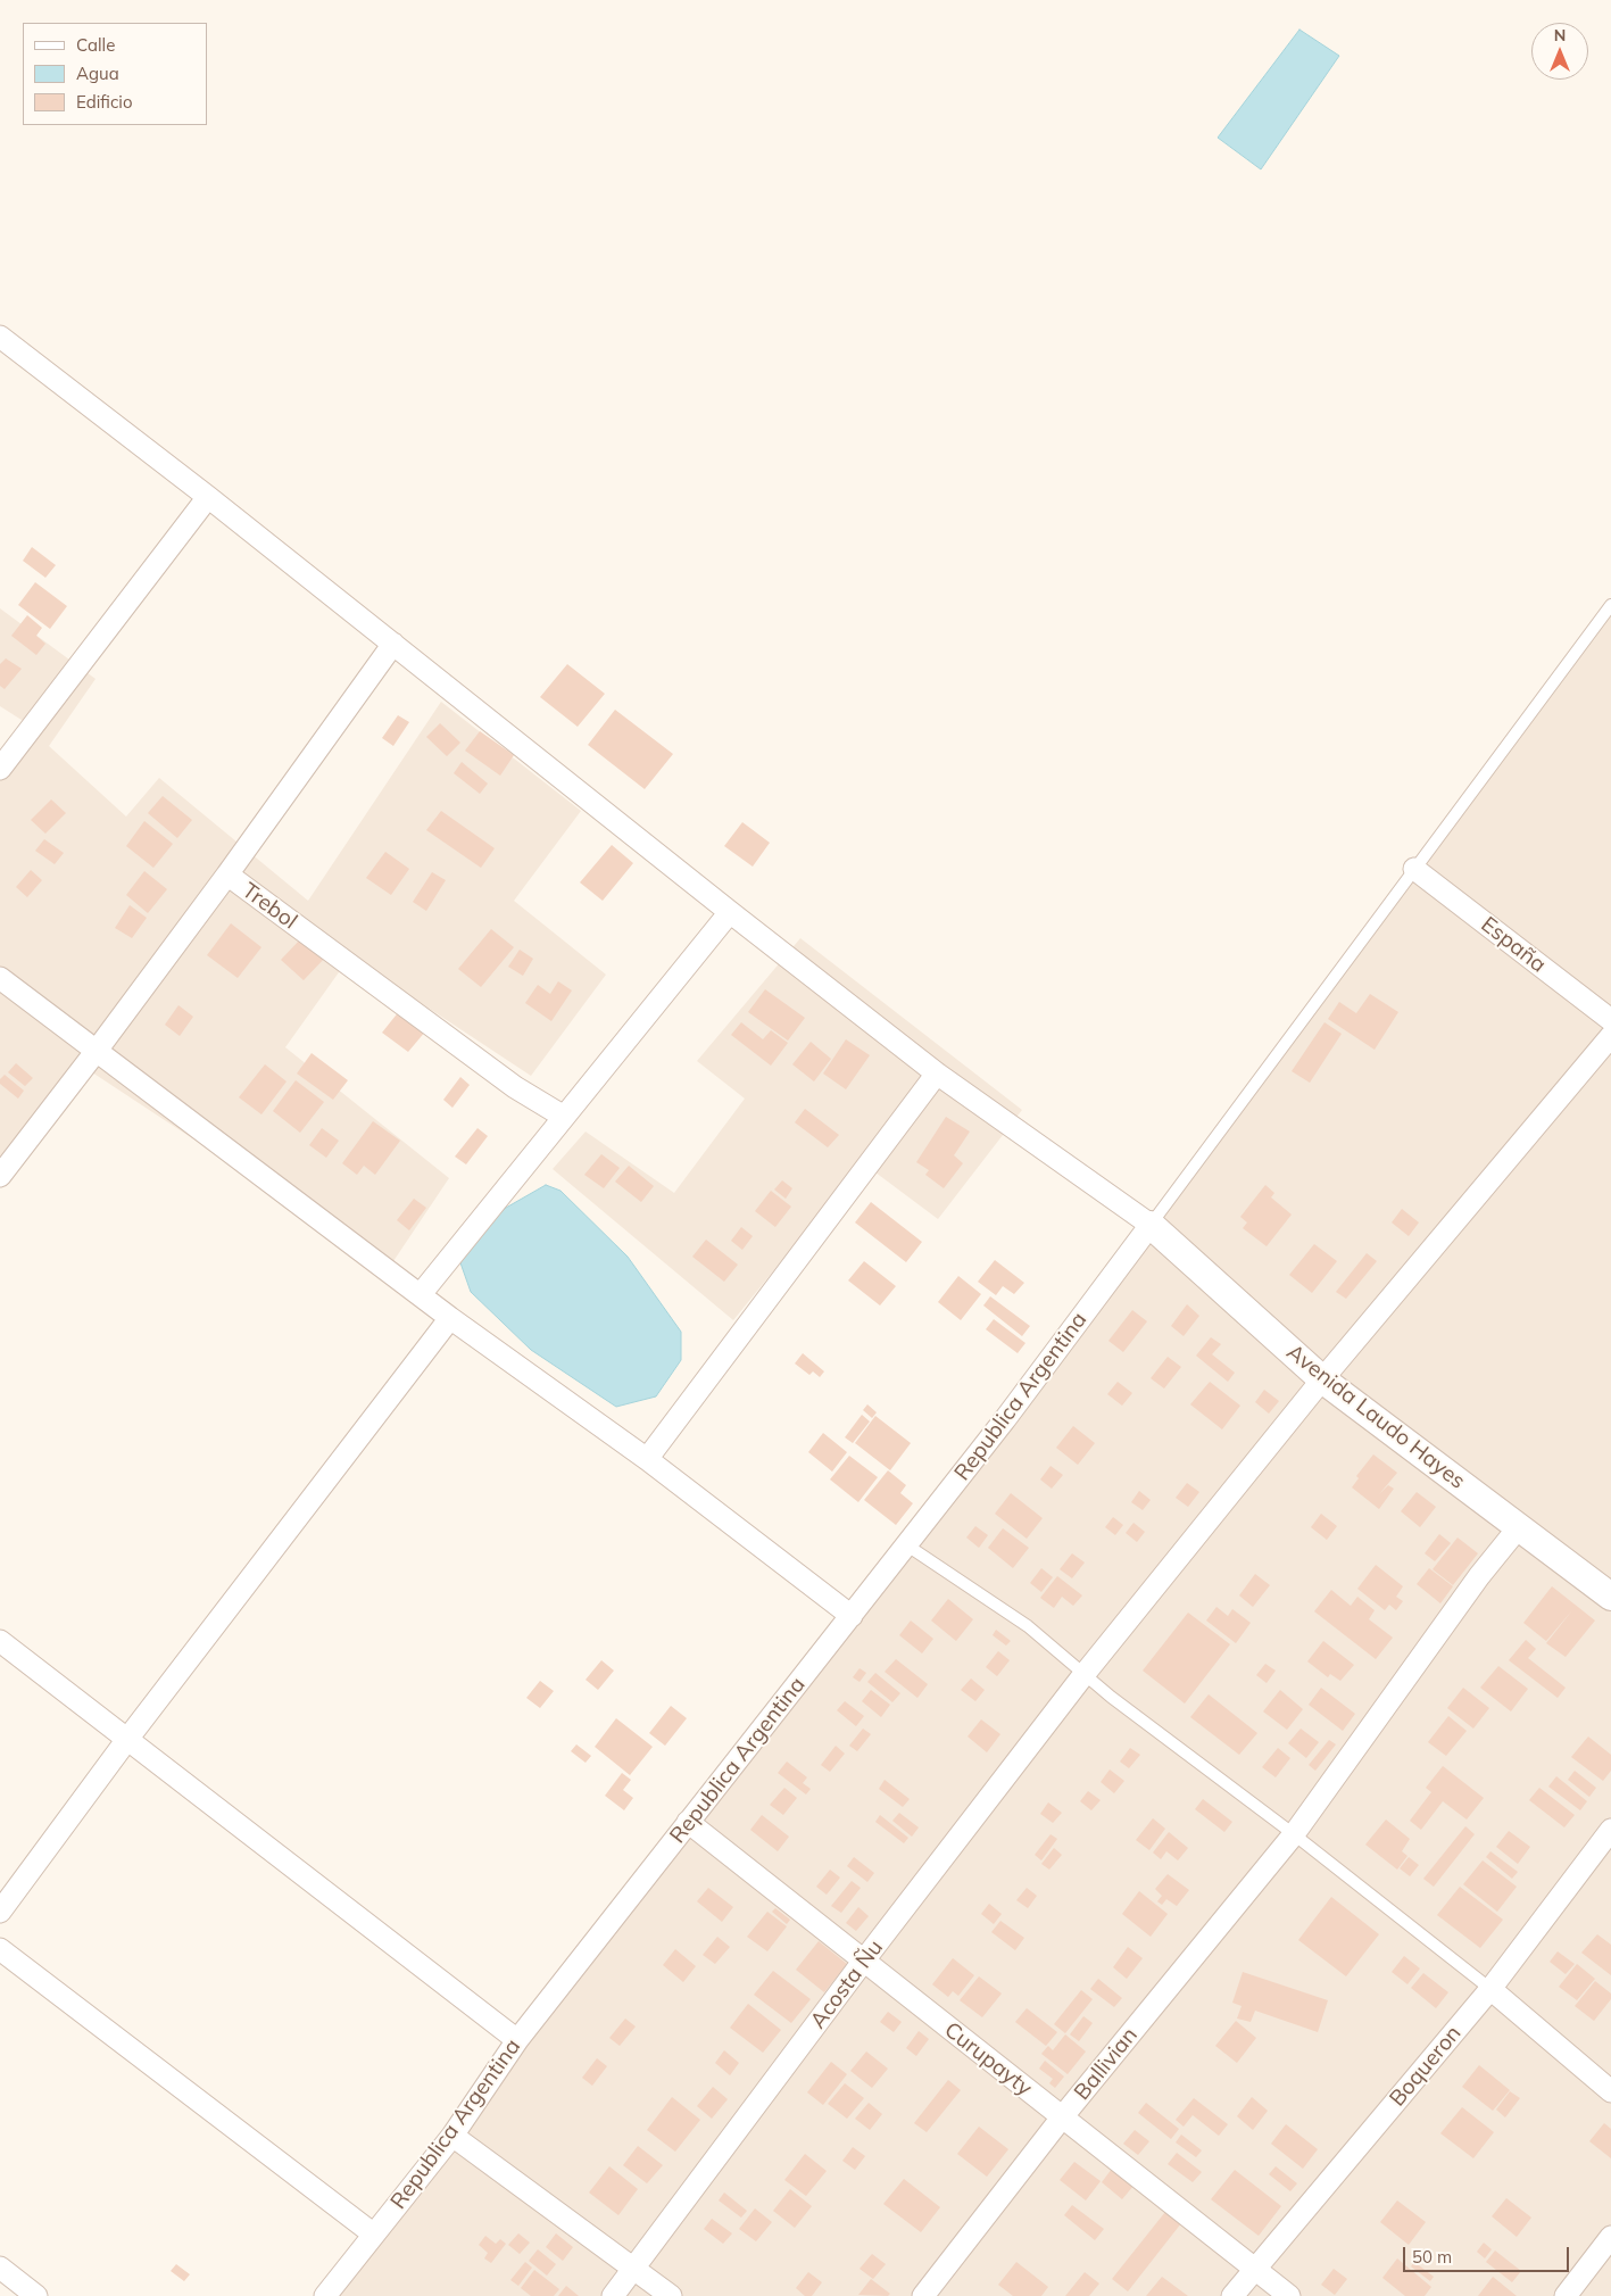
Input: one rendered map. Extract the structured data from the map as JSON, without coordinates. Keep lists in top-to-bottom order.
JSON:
{
  "streets": {
    "street": [
      "Trebol",
      "España",
      "Republica Argentina",
      "Avenida Laudo Hayes",
      "Acosta Ñu",
      "Curupayty",
      "Ballivian",
      "Boqueron"
    ]
  },
  "crossings": [
    ["Republica Argentina", "Avenida Laudo Hayes"],
    ["Republica Argentina", "Curupayty"],
    ["Avenida Laudo Hayes", "Acosta Ñu"],
    ["Avenida Laudo Hayes", "Ballivian"],
    ["Acosta Ñu", "Curupayty"],
    ["Curupayty", "Ballivian"],
    ["Curupayty", "Boqueron"]
  ],
  "legend": ["Calle", "Agua", "Edificio"],
  "scale_bar": "50 m",
  "north": "top"
}
